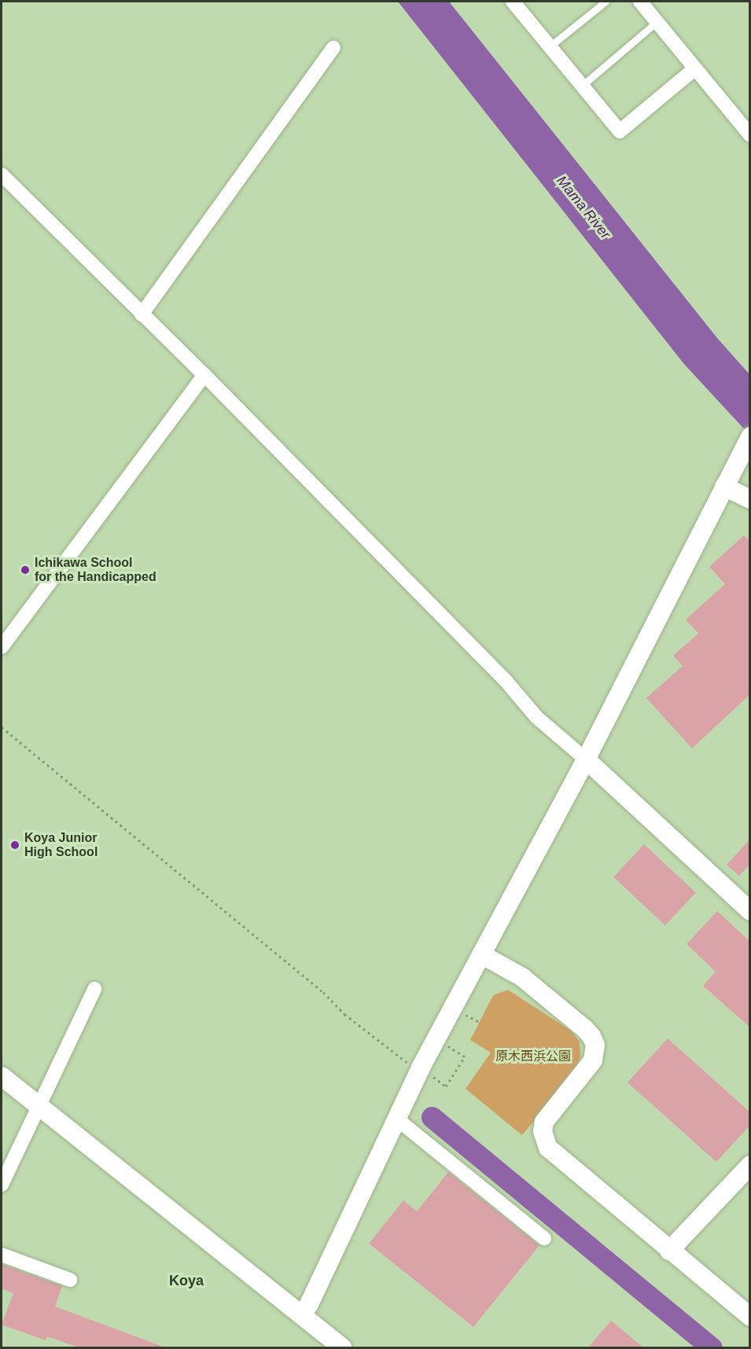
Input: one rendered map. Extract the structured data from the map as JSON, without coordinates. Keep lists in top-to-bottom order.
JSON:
{
  "districts": ["Koya"],
  "water": ["Mama River"],
  "parks": ["原木西浜公園"],
  "places": ["Ichikawa School for the Handicapped", "Koya Junior High School"]
}
